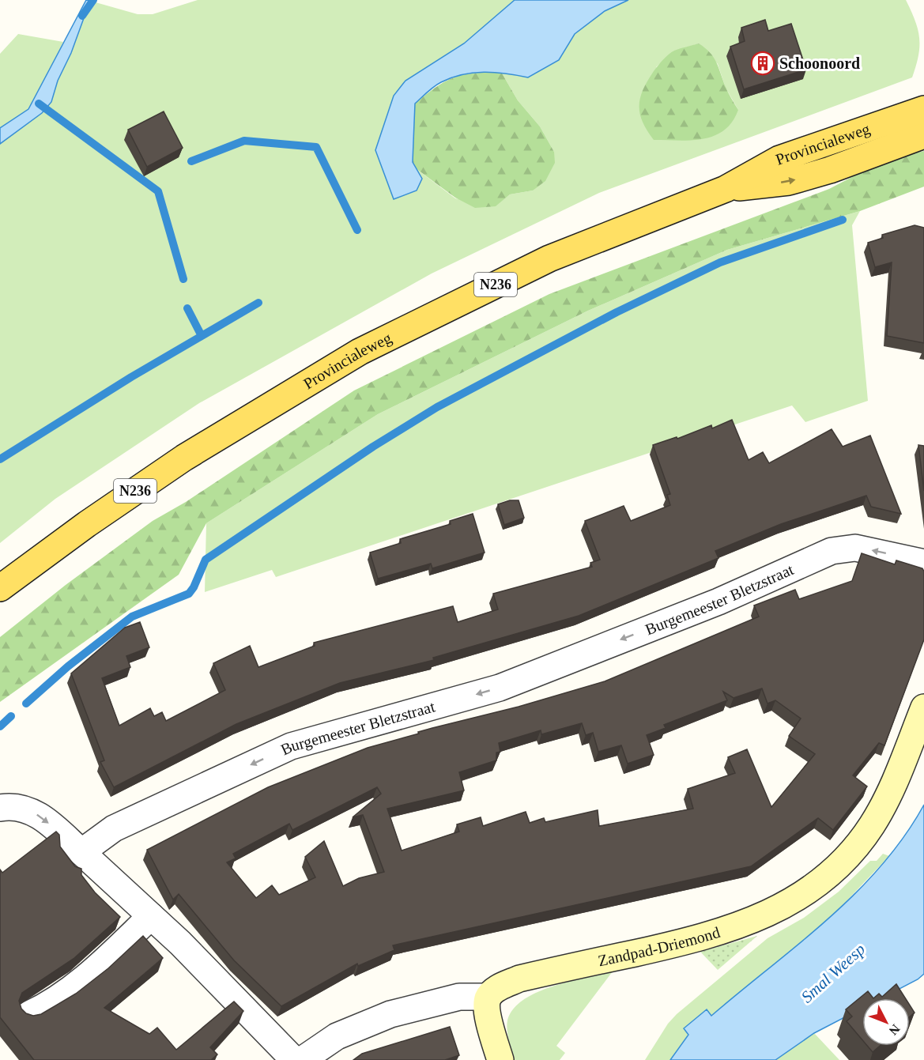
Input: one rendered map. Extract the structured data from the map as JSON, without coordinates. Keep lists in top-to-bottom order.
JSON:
{
  "streets": {
    "main road": ["Provincialeweg", "N236"],
    "street": ["Burgemeester Bletzstraat", "Zandpad-Driemond"]
  },
  "one_way": ["Burgemeester Bletzstraat"],
  "water": ["Smal Weesp"],
  "places": {
    "building": ["Schoonoord"]
  },
  "north": "bottom right"
}
